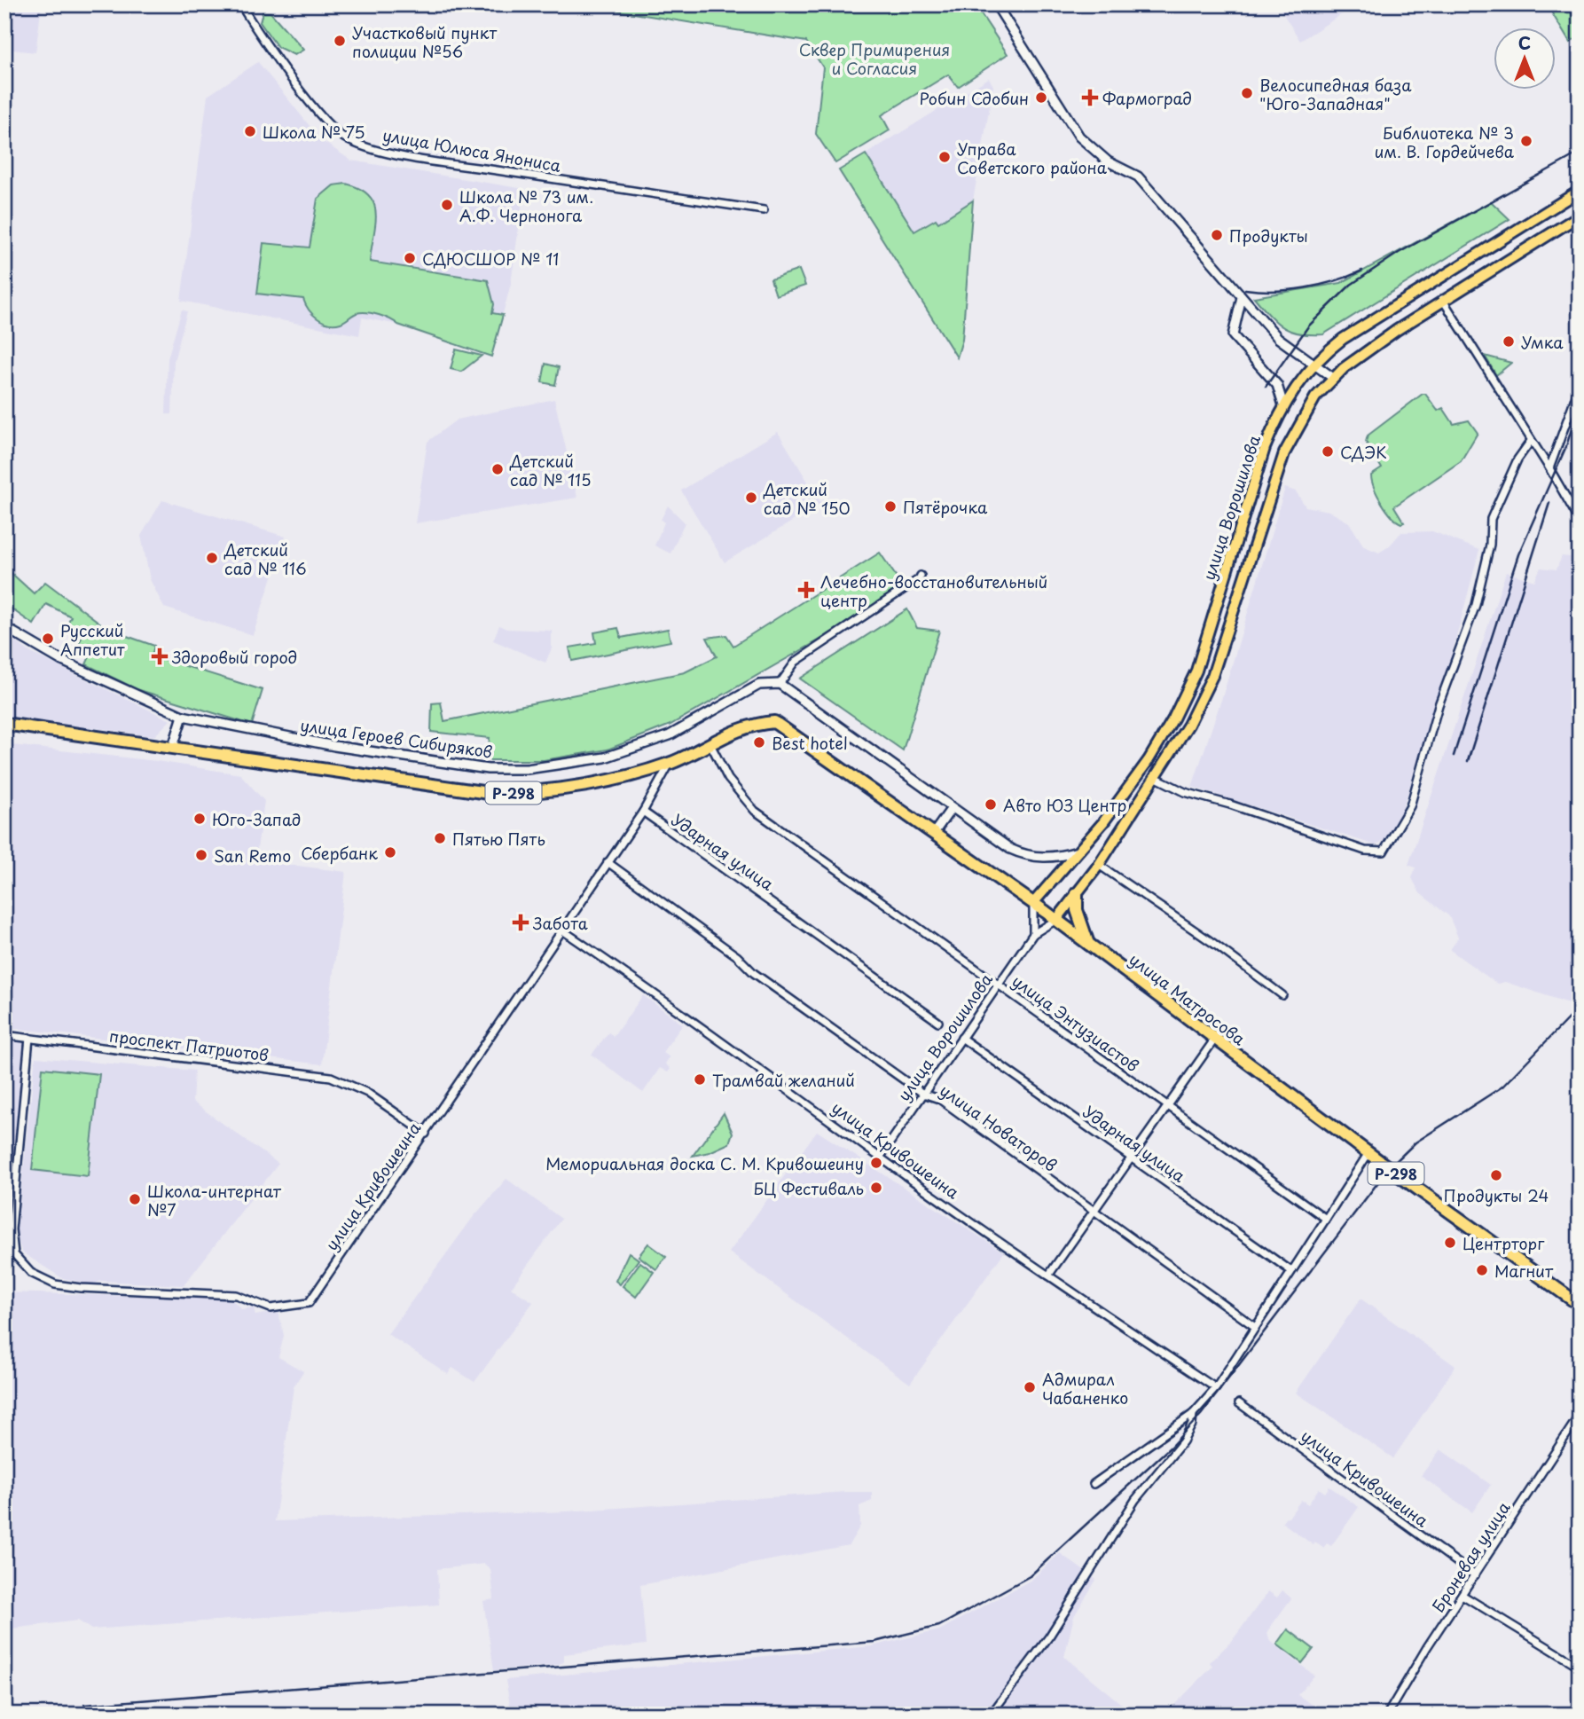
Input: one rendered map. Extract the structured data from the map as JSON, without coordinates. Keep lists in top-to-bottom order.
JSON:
{
  "streets": {
    "highway": ["Р-298", "улица Матросова"],
    "main road": ["улица Ворошилова"],
    "street": [
      "улица Юлюса Янониса",
      "улица Героев Сибиряков",
      "Ударная улица",
      "улица Энтузиастов",
      "проспект Патриотов",
      "улица Новаторов",
      "улица Кривошеина",
      "Броневая улица"
    ]
  },
  "crossings": [
    ["улица Ворошилова", "Ударная улица"],
    ["улица Ворошилова", "улица Матросова"],
    ["улица Ворошилова", "улица Энтузиастов"],
    ["улица Ворошилова", "улица Новаторов"],
    ["улица Ворошилова", "улица Кривошеина"],
    ["Р-298", "улица Матросова"],
    ["Р-298", "улица Энтузиастов"],
    ["Р-298", "улица Кривошеина"],
    ["Ударная улица", "улица Кривошеина"],
    ["улица Матросова", "улица Энтузиастов"],
    ["проспект Патриотов", "улица Кривошеина"],
    ["улица Новаторов", "улица Кривошеина"],
    ["улица Кривошеина", "Броневая улица"]
  ],
  "parks": ["Сквер Примирения и Согласия"],
  "places": {
    "other": [
      "Участковый пункт полиции №56",
      "Велосипедная база \"Юго-Западная\"",
      "Робин Сдобин",
      "Школа № 75",
      "Библиотека № 3 им. В. Гордейчева",
      "Управа Советского района",
      "Школа № 73 им. А.Ф. Чернонога",
      "Продукты",
      "СДЮСШОР № 11",
      "Умка",
      "СДЭК",
      "Детский сад № 115",
      "Детский сад № 150",
      "Пятёрочка",
      "Детский сад № 116",
      "Русский Аппетит",
      "Best hotel",
      "Авто ЮЗ Центр",
      "Юго-Запад",
      "Пятью Пять",
      "Сбербанк",
      "San Remo",
      "Трамвай желаний",
      "Мемориальная доска С. М. Кривошеину",
      "Продукты 24",
      "БЦ Фестиваль",
      "Школа-интернат №7",
      "Центрторг",
      "Магнит",
      "Адмирал Чабаненко"
    ],
    "health": [
      "Фармоград",
      "Лечебно-восстановительный центр",
      "Здоровый город",
      "Забота"
    ]
  },
  "north": "top"
}
